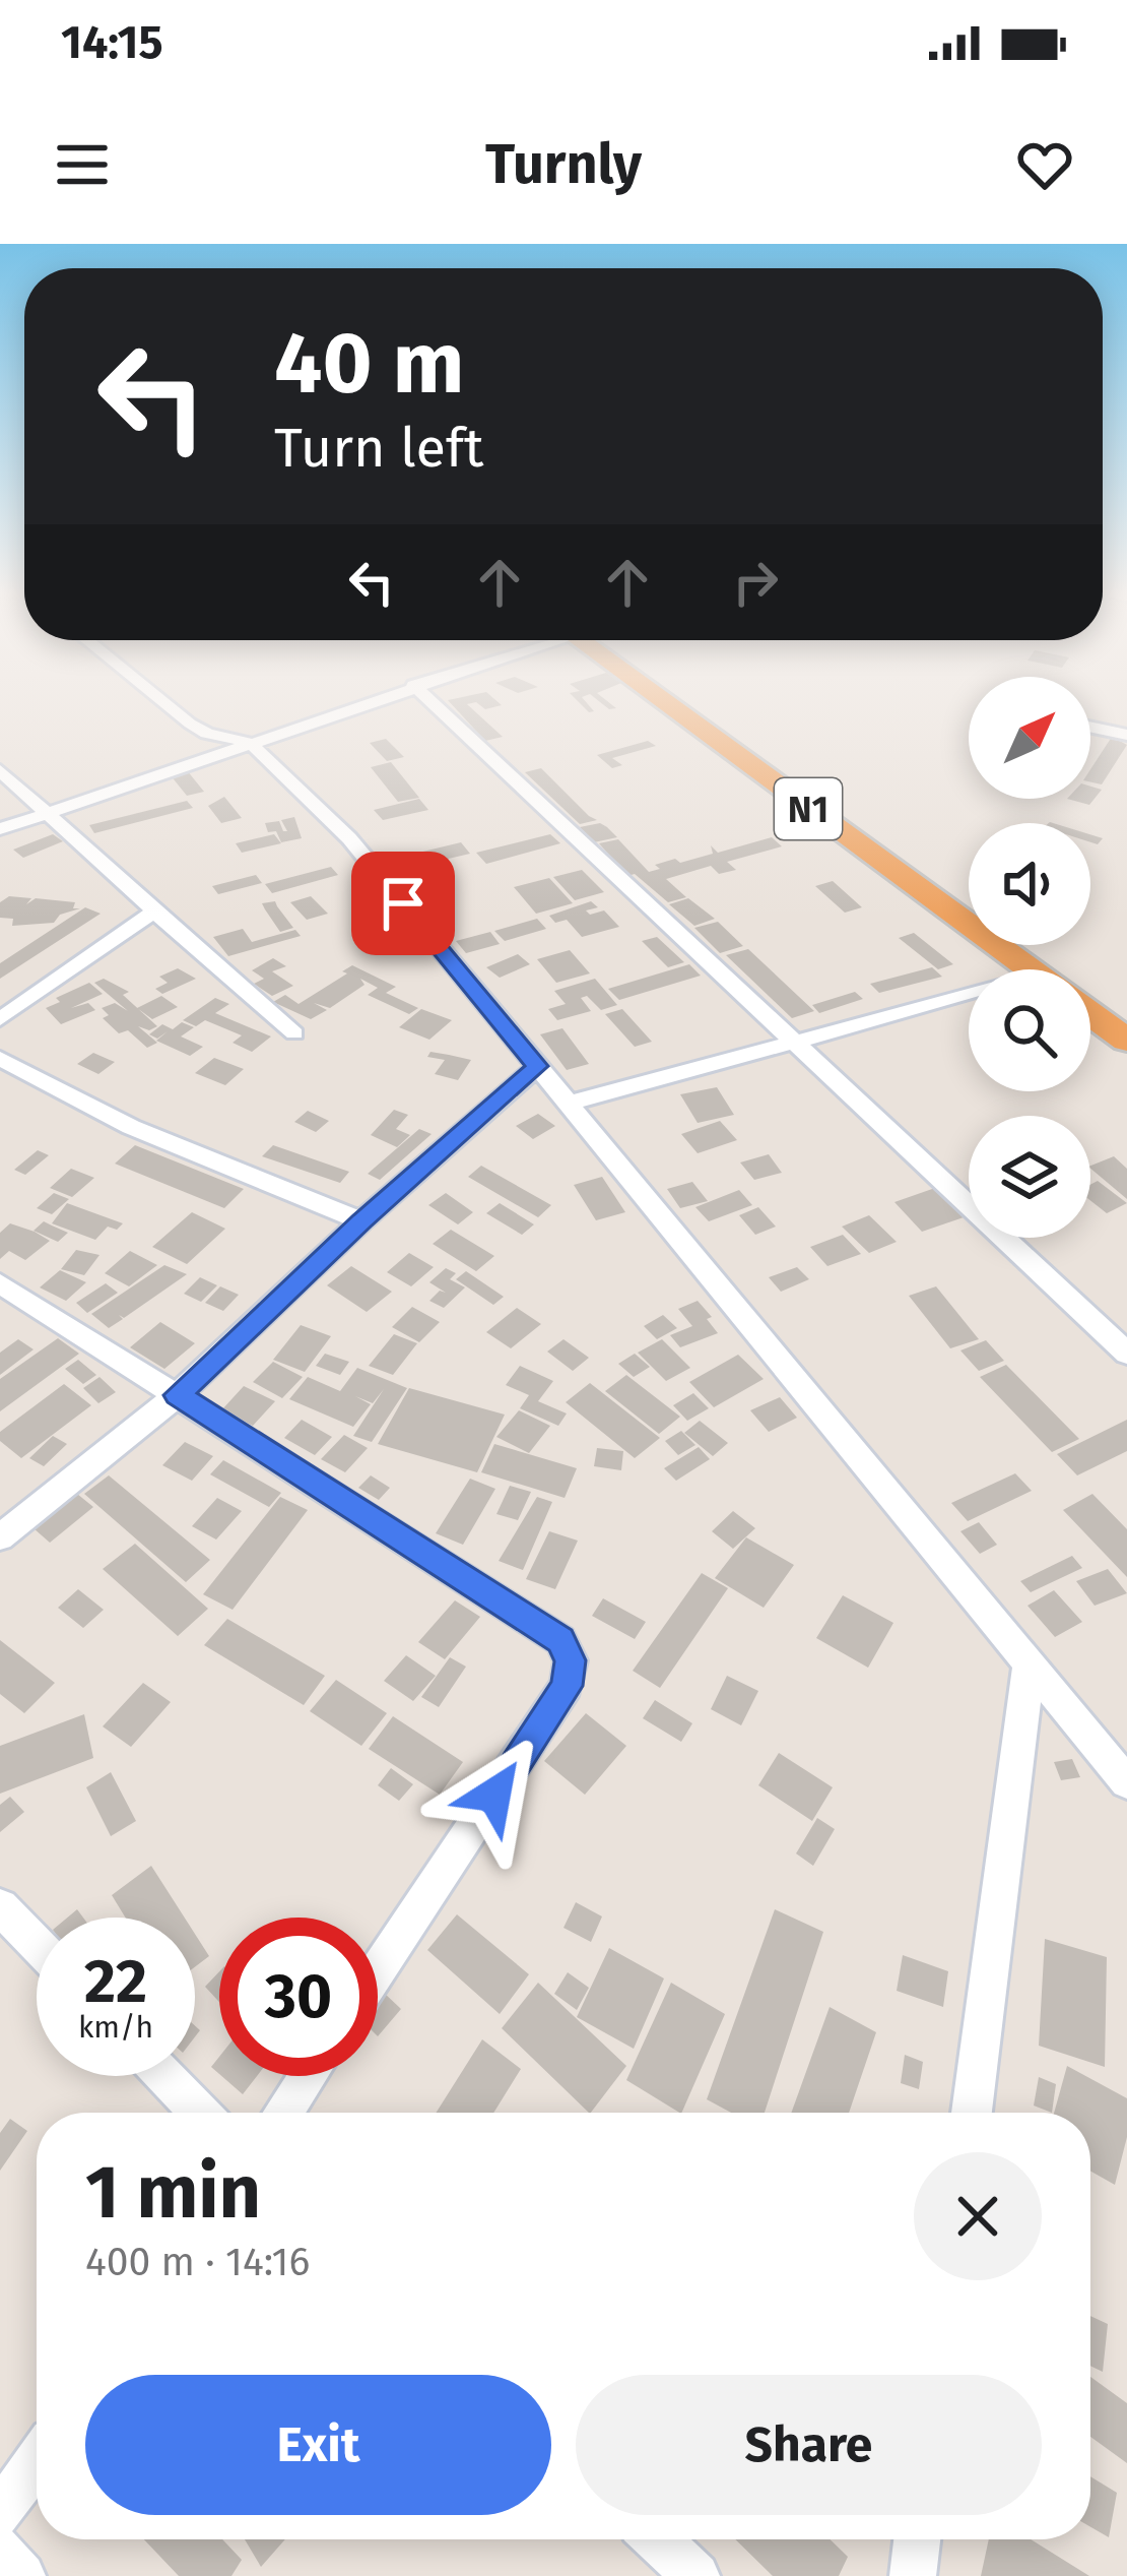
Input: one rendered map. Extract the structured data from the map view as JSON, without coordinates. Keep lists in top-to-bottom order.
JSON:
{
  "streets": {
    "highway": ["N1"]
  },
  "north": "top right",
  "page": {
    "status": "14:15",
    "header": "Turnly",
    "turn": ["40 m", "Turn left"],
    "speed": "22 km/h",
    "limit": "30",
    "heading": ["1 min", "400 m · 14:16"],
    "buttons": ["Exit", "Share"]
  }
}
